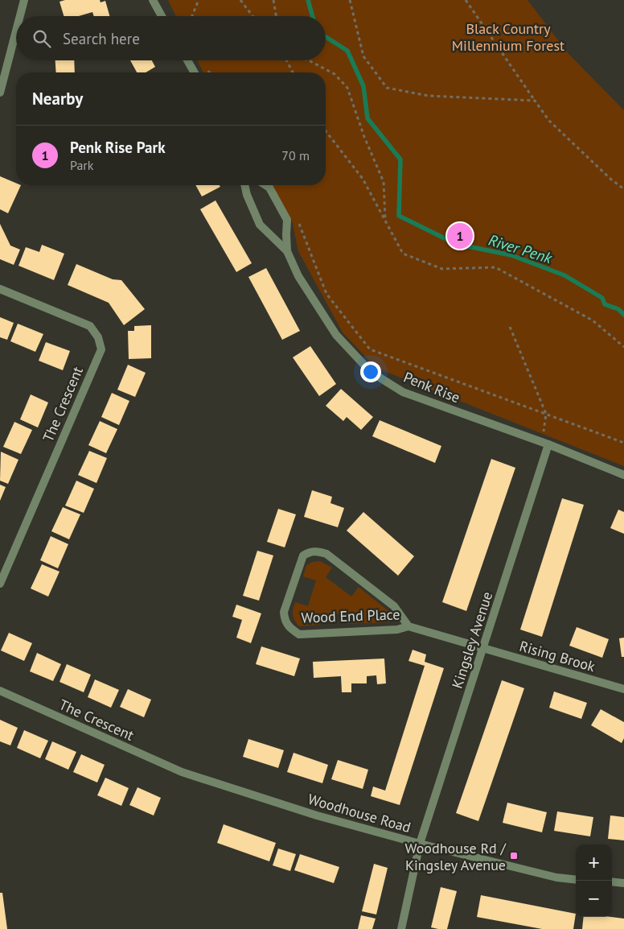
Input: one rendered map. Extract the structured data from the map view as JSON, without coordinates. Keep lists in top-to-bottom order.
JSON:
{
  "streets": {
    "street": [
      "Penk Rise",
      "The Crescent",
      "Wood End Place",
      "Kingsley Avenue",
      "Rising Brook",
      "Woodhouse Road"
    ]
  },
  "crossings": [
    ["Penk Rise", "Kingsley Avenue"],
    ["The Crescent", "Woodhouse Road"],
    ["Wood End Place", "Kingsley Avenue"],
    ["Wood End Place", "Rising Brook"],
    ["Kingsley Avenue", "Rising Brook"],
    ["Kingsley Avenue", "Woodhouse Road"]
  ],
  "water": ["River Penk"],
  "parks": ["Black Country Millennium Forest"],
  "places": {
    "transit": ["Woodhouse Rd / Kingsley Avenue"]
  },
  "page": {
    "search": "Search here",
    "heading": "Nearby",
    "list": [
      {
        "mark": "1",
        "name": "Penk Rise Park",
        "note": "Park",
        "value": "70 m"
      }
    ],
    "pins": "1",
    "map_buttons": ["+", "−"]
  }
}
